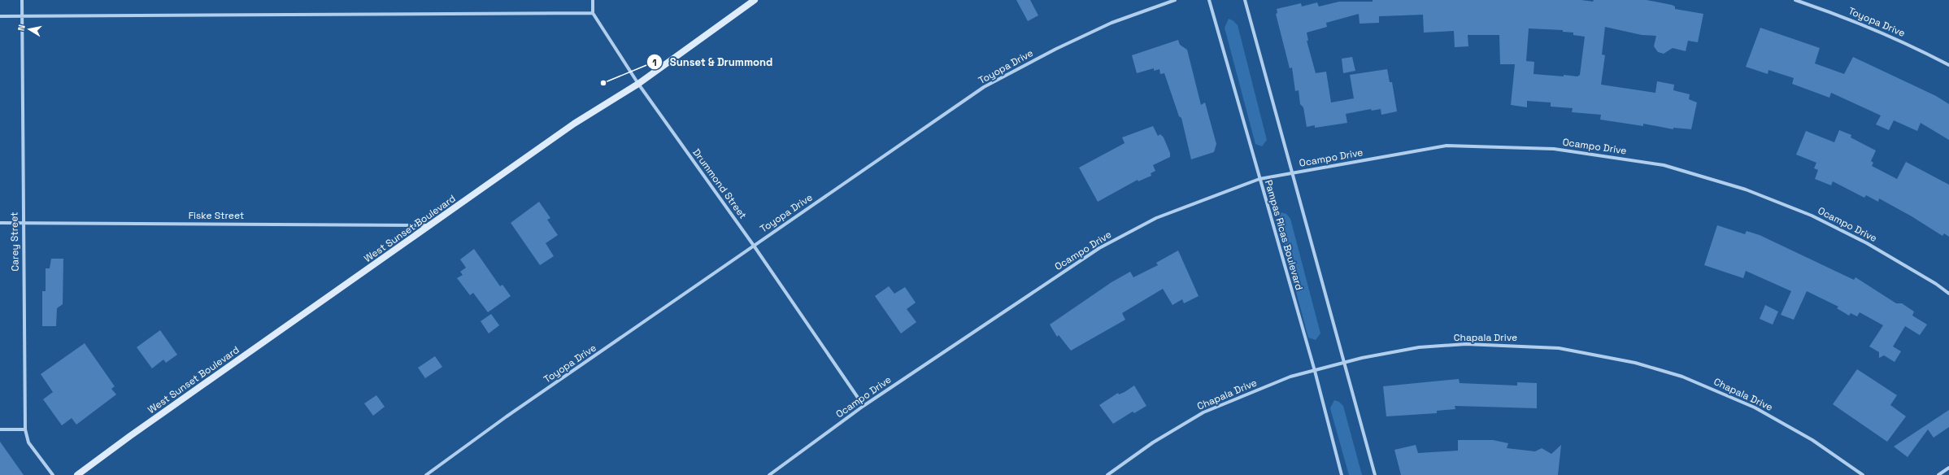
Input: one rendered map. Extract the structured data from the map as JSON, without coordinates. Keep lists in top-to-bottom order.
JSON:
{
  "streets": {
    "main road": ["West Sunset Boulevard"],
    "street": [
      "Toyopa Drive",
      "Ocampo Drive",
      "Drummond Street",
      "Fiske Street",
      "Pampas Ricas Boulevard",
      "Carey Street",
      "Chapala Drive"
    ]
  },
  "crossings": [
    ["Toyopa Drive", "Drummond Street"],
    ["Ocampo Drive", "Drummond Street"],
    ["Ocampo Drive", "Pampas Ricas Boulevard"],
    ["Drummond Street", "West Sunset Boulevard"],
    ["Fiske Street", "West Sunset Boulevard"],
    ["Fiske Street", "Carey Street"],
    ["Pampas Ricas Boulevard", "Chapala Drive"]
  ],
  "places": ["Sunset & Drummond"],
  "north": "left"
}
